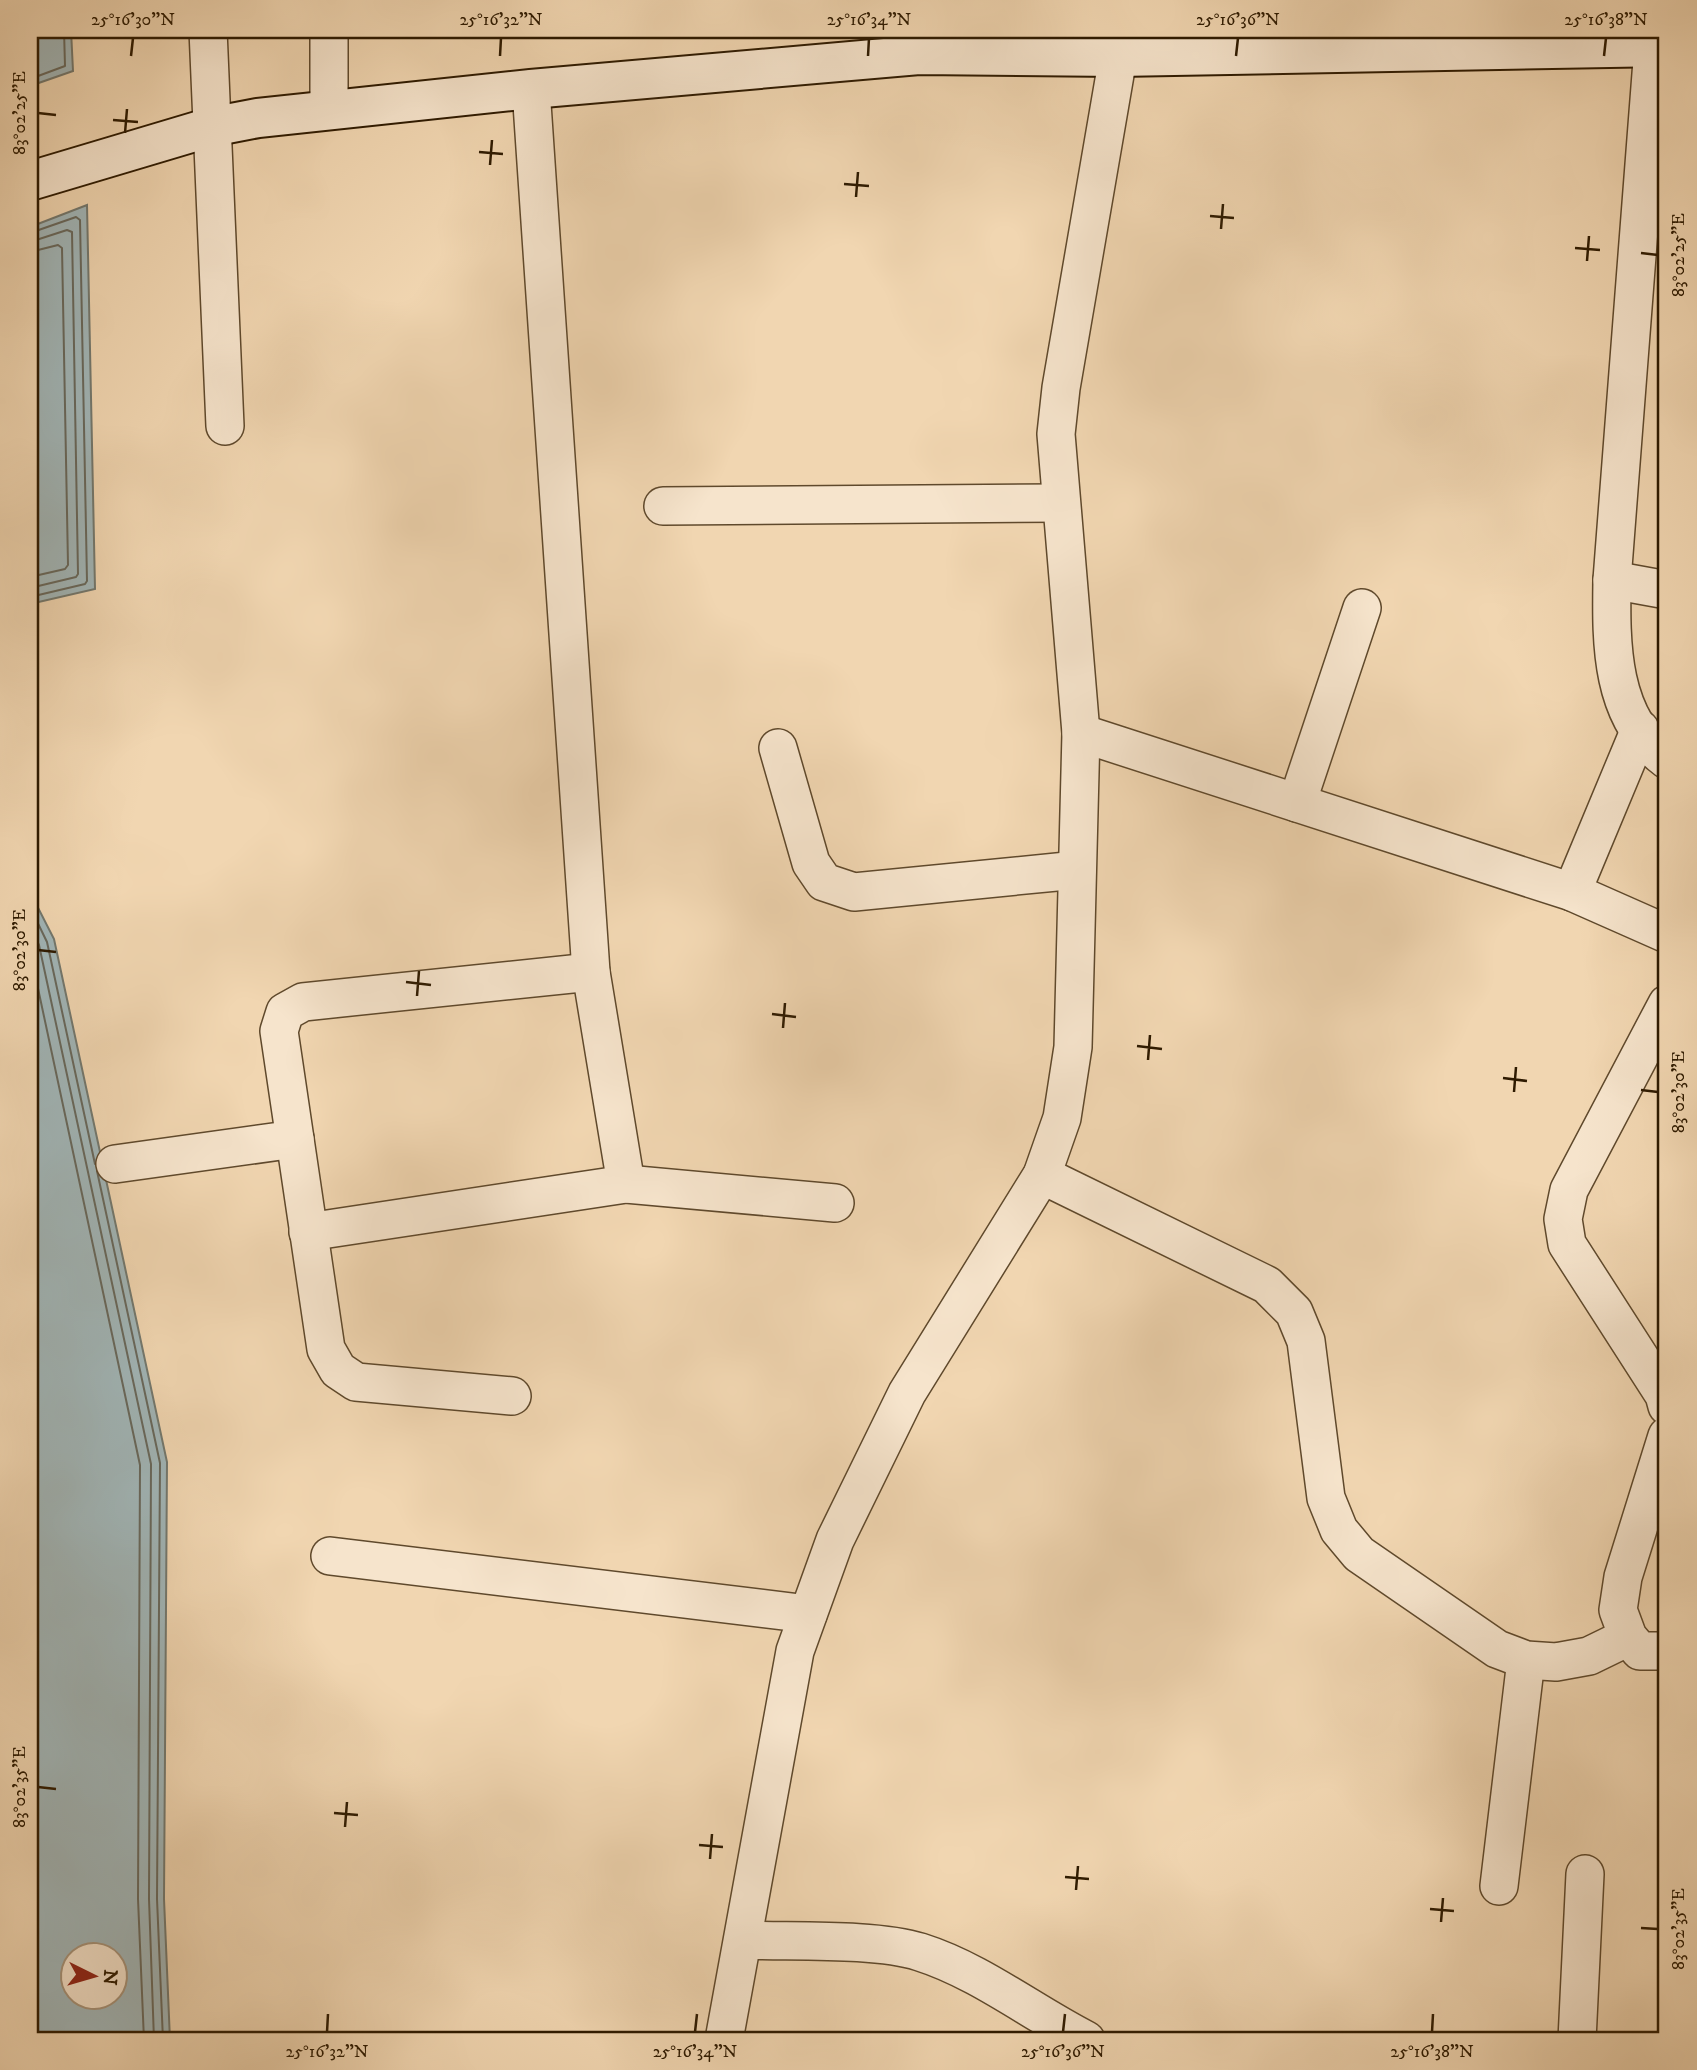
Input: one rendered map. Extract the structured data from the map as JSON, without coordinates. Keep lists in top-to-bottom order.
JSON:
{
  "north": "right",
  "coordinates": [
    "25°16'30\"N",
    "25°16'32\"N",
    "25°16'34\"N",
    "25°16'36\"N",
    "25°16'38\"N",
    "83°02'25\"E",
    "83°02'30\"E",
    "83°02'35\"E"
  ]
}
